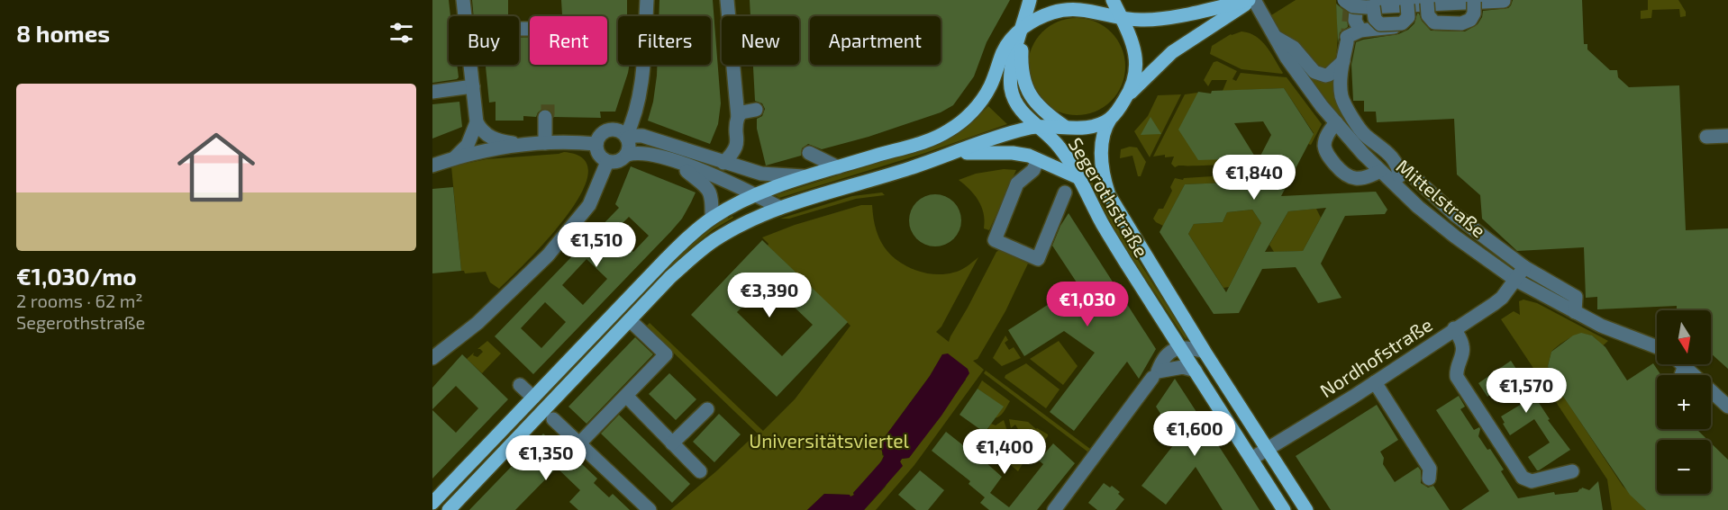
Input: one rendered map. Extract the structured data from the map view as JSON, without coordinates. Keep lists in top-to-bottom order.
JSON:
{
  "streets": {
    "main road": ["Segerothstraße"],
    "street": ["Mittelstraße", "Nordhofstraße"]
  },
  "crossings": [
    ["Segerothstraße", "Nordhofstraße"],
    ["Mittelstraße", "Nordhofstraße"]
  ],
  "parks": ["Universitätsviertel"],
  "north": "bottom",
  "page": {
    "heading": "8 homes",
    "chip": [
      "Buy",
      "Rent",
      "Filters",
      "New",
      "Apartment"
    ],
    "list": [
      {
        "name": "€1,030/mo",
        "note": "2 rooms · 62 m² · Segerothstraße"
      }
    ],
    "price": [
      "€1,840",
      "€1,510",
      "€3,390",
      "€1,030",
      "€1,570",
      "€1,600",
      "€1,400",
      "€1,350"
    ],
    "map_buttons": ["+", "−"]
  }
}
